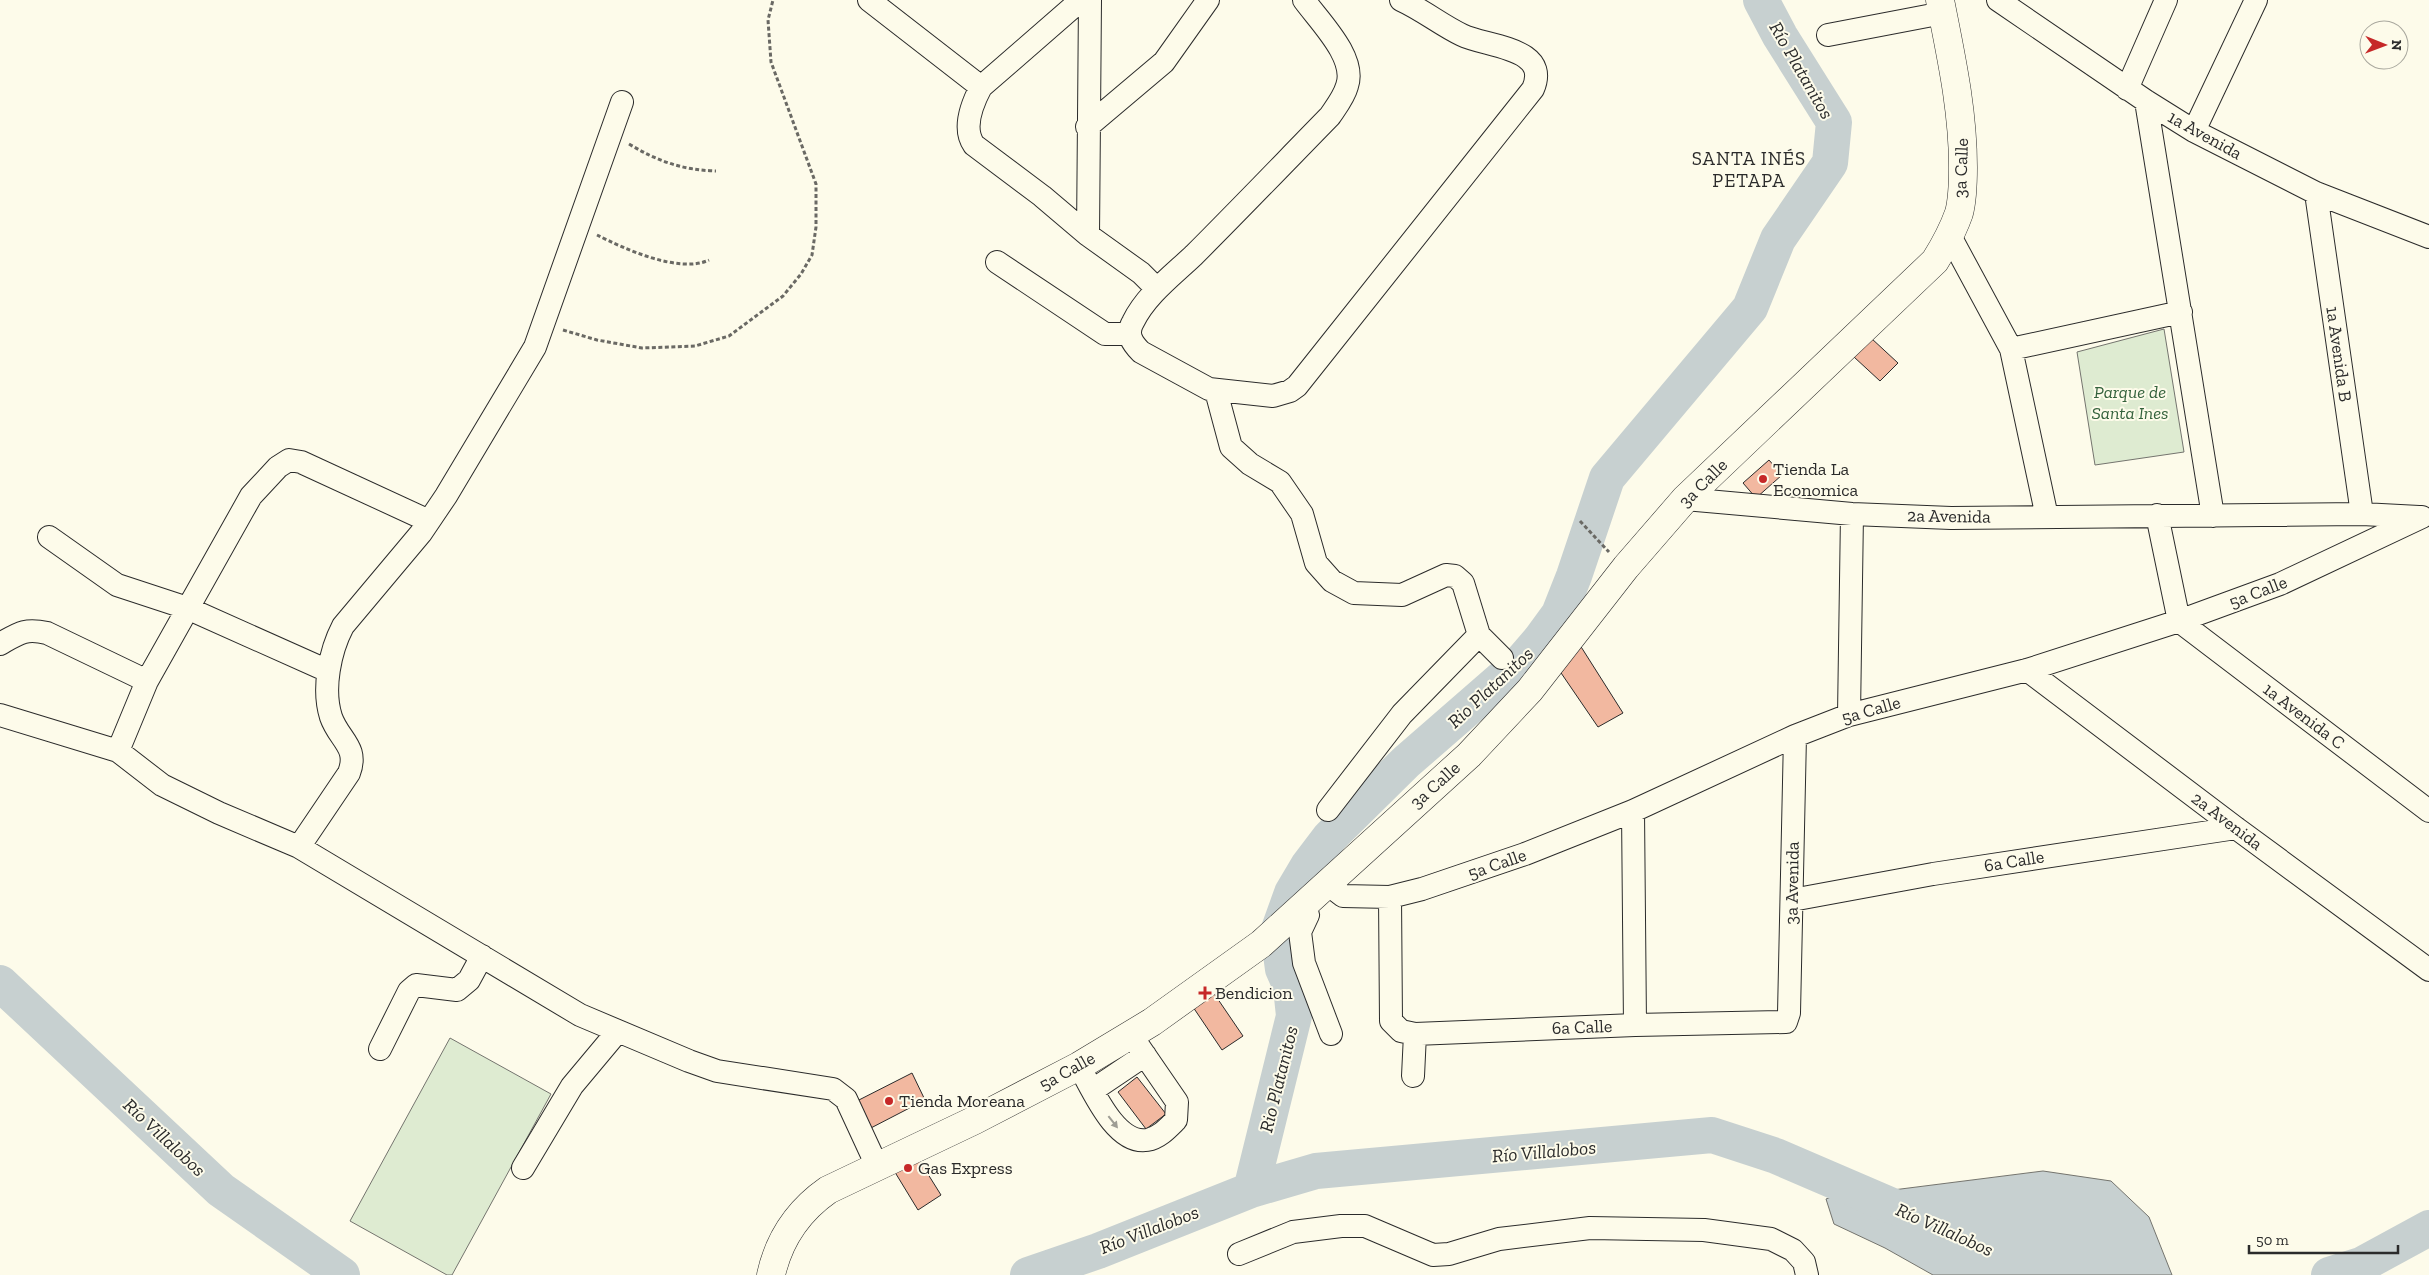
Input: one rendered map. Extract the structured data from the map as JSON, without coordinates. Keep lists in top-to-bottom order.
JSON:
{
  "streets": {
    "main road": ["3a Calle", "5a Calle"],
    "street": [
      "1a Avenida",
      "1a Avenida B",
      "2a Avenida",
      "1a Avenida C",
      "6a Calle",
      "3a Avenida"
    ]
  },
  "crossings": [
    ["1a Avenida", "1a Avenida B"],
    ["3a Calle", "2a Avenida"],
    ["3a Calle", "5a Calle"],
    ["1a Avenida B", "2a Avenida"],
    ["2a Avenida", "5a Calle"],
    ["2a Avenida", "6a Calle"],
    ["5a Calle", "1a Avenida C"],
    ["5a Calle", "6a Calle"],
    ["5a Calle", "3a Avenida"],
    ["6a Calle", "3a Avenida"]
  ],
  "districts": ["SANTA INÉS PETAPA"],
  "water": ["Río Platanitos", "Rio Platanitos", "Río Villalobos"],
  "parks": ["Parque de Santa Ines"],
  "places": {
    "other": ["Tienda La Economica", "Tienda Moreana", "Gas Express"],
    "health": ["Bendicion"]
  },
  "scale_bar": "50 m",
  "north": "right"
}
